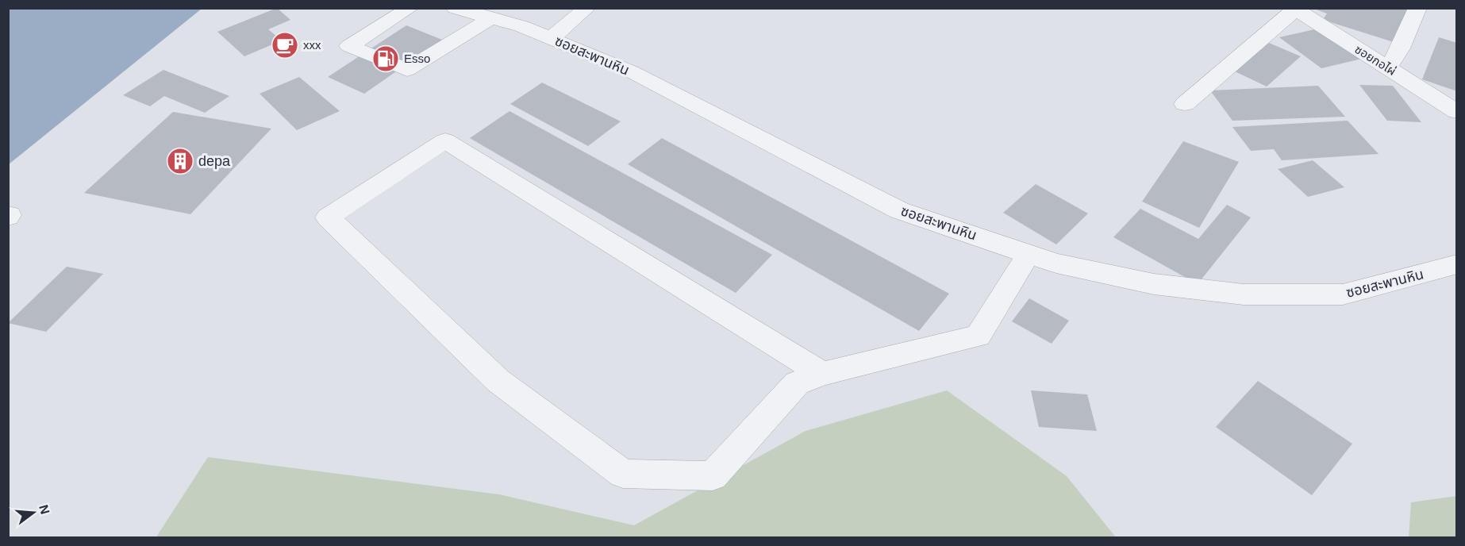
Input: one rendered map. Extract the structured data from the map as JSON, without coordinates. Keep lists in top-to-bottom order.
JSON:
{
  "streets": {
    "street": ["ซอยสะพานหิน", "ซอยกอไผ่"]
  },
  "places": {
    "cafe": ["xxx"],
    "fuel station": ["Esso"],
    "building": ["depa"]
  },
  "north": "right"
}
